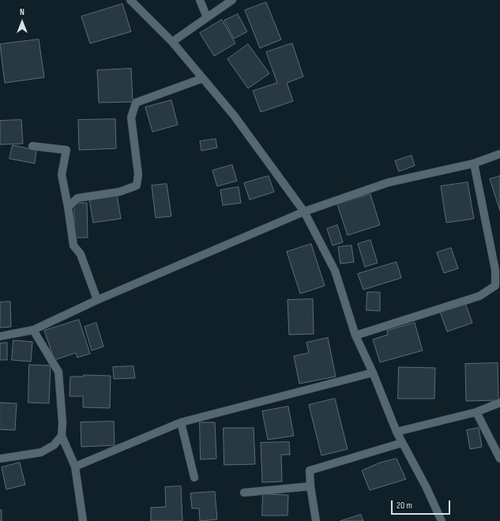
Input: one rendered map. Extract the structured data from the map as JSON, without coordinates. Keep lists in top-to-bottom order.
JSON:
{
  "scale_bar": "20 m",
  "north": "top"
}
